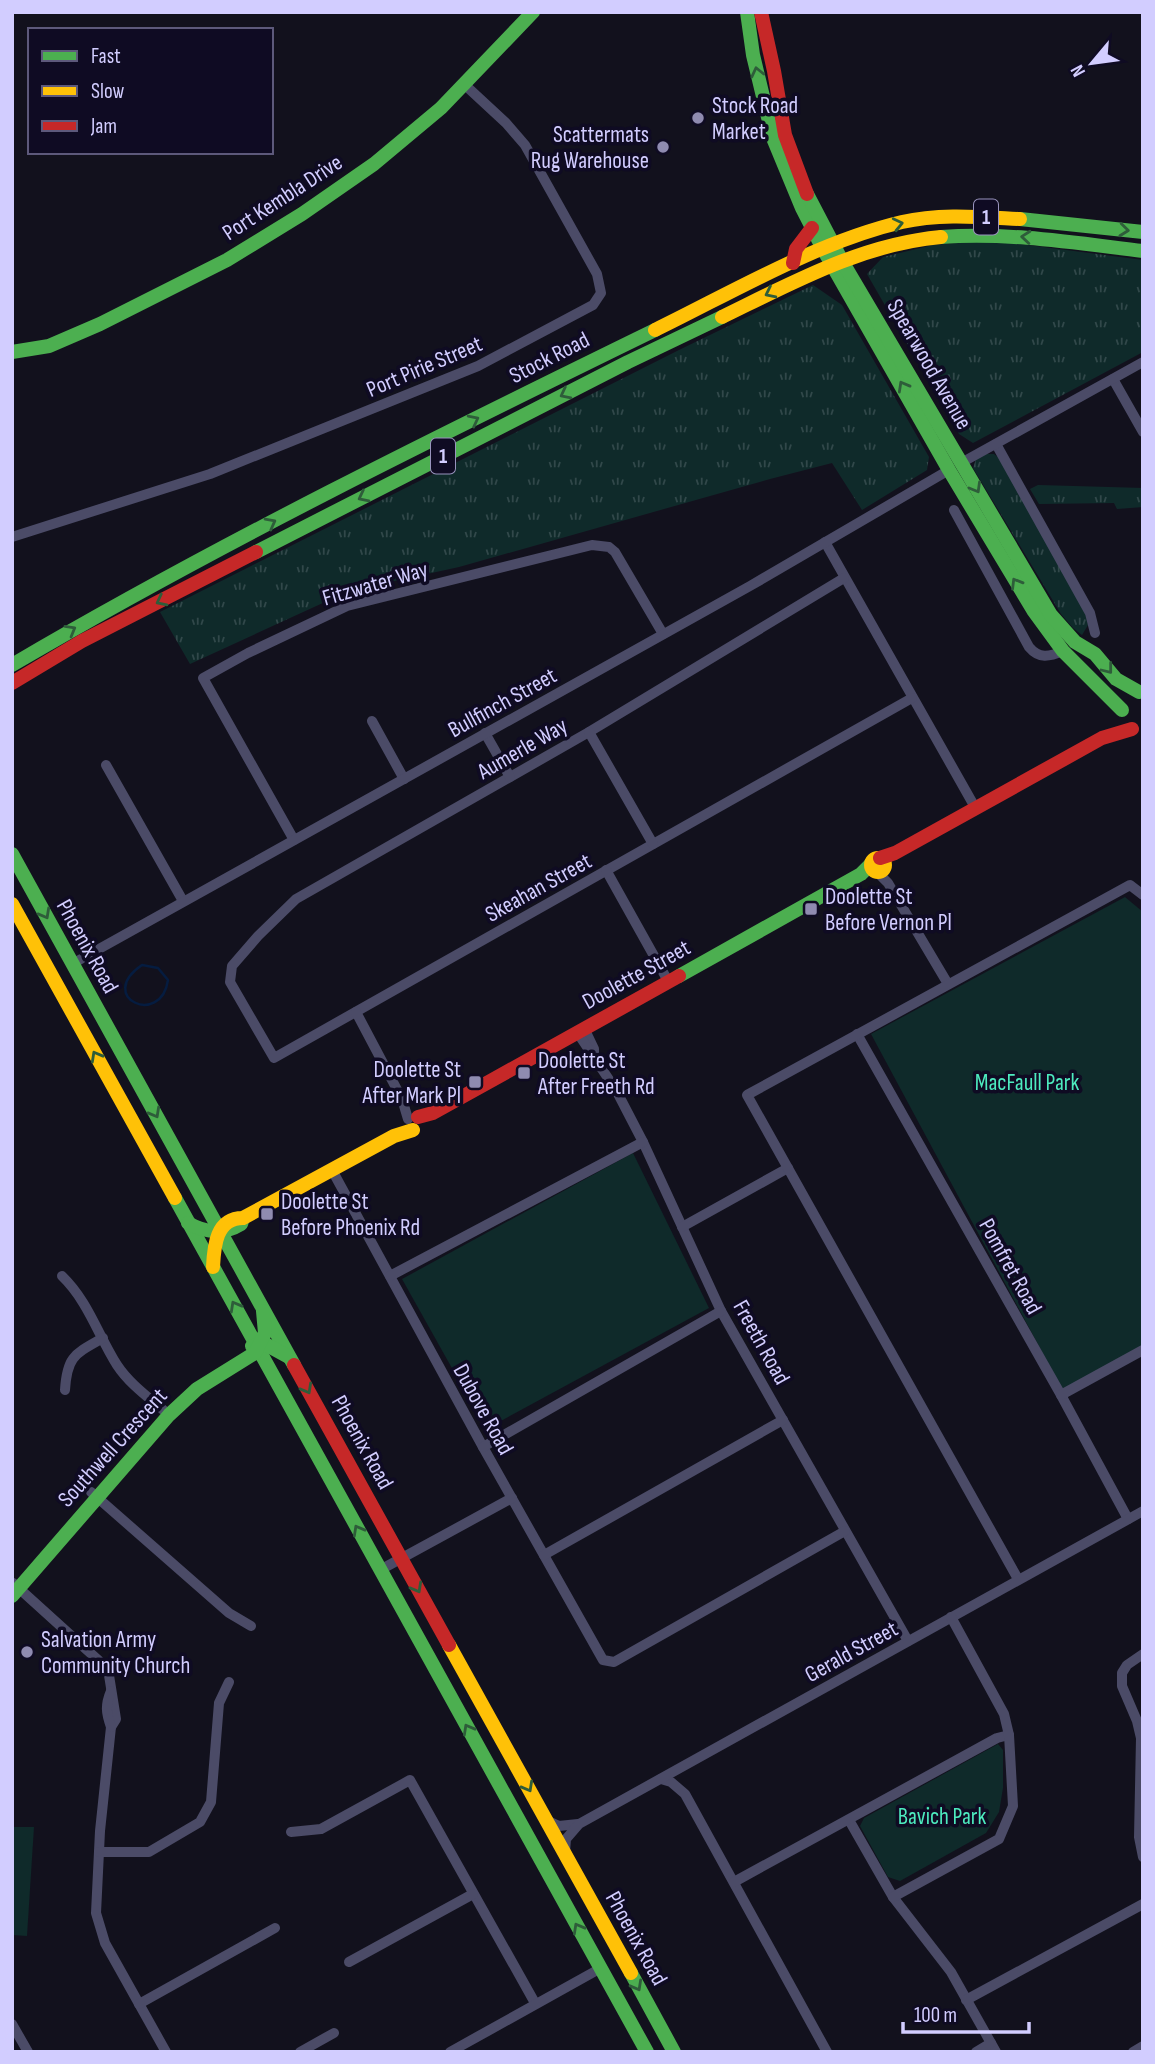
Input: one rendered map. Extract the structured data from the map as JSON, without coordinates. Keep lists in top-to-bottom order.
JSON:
{
  "streets": {
    "main road": [
      "Port Kembla Drive",
      "1",
      "Stock Road",
      "Spearwood Avenue",
      "Phoenix Road",
      "Doolette Street",
      "Southwell Crescent"
    ],
    "street": [
      "Port Pirie Street",
      "Fitzwater Way",
      "Bullfinch Street",
      "Aumerle Way",
      "Skeahan Street",
      "Pomfret Road",
      "Freeth Road",
      "Dubove Road",
      "Gerald Street"
    ]
  },
  "crossings": [
    ["Port Kembla Drive", "Port Pirie Street"],
    ["Stock Road", "Spearwood Avenue"],
    ["Spearwood Avenue", "Bullfinch Street"],
    ["Spearwood Avenue", "Doolette Street"],
    ["Fitzwater Way", "Bullfinch Street"],
    ["Bullfinch Street", "Phoenix Road"],
    ["Aumerle Way", "Skeahan Street"],
    ["Phoenix Road", "Doolette Street"],
    ["Phoenix Road", "Southwell Crescent"],
    ["Doolette Street", "Freeth Road"],
    ["Doolette Street", "Dubove Road"],
    ["Pomfret Road", "Gerald Street"],
    ["Freeth Road", "Dubove Road"],
    ["Freeth Road", "Gerald Street"]
  ],
  "parks": ["MacFaull Park", "Bavich Park"],
  "places": {
    "other": ["Stock Road Market", "Scattermats Rug Warehouse", "Salvation Army Community Church"],
    "transit": [
      "Doolette St Before Vernon Pl",
      "Doolette St After Freeth Rd",
      "Doolette St After Mark Pl",
      "Doolette St Before Phoenix Rd"
    ]
  },
  "legend": ["Fast", "Slow", "Jam"],
  "scale_bar": "100 m",
  "north": "bottom left"
}
